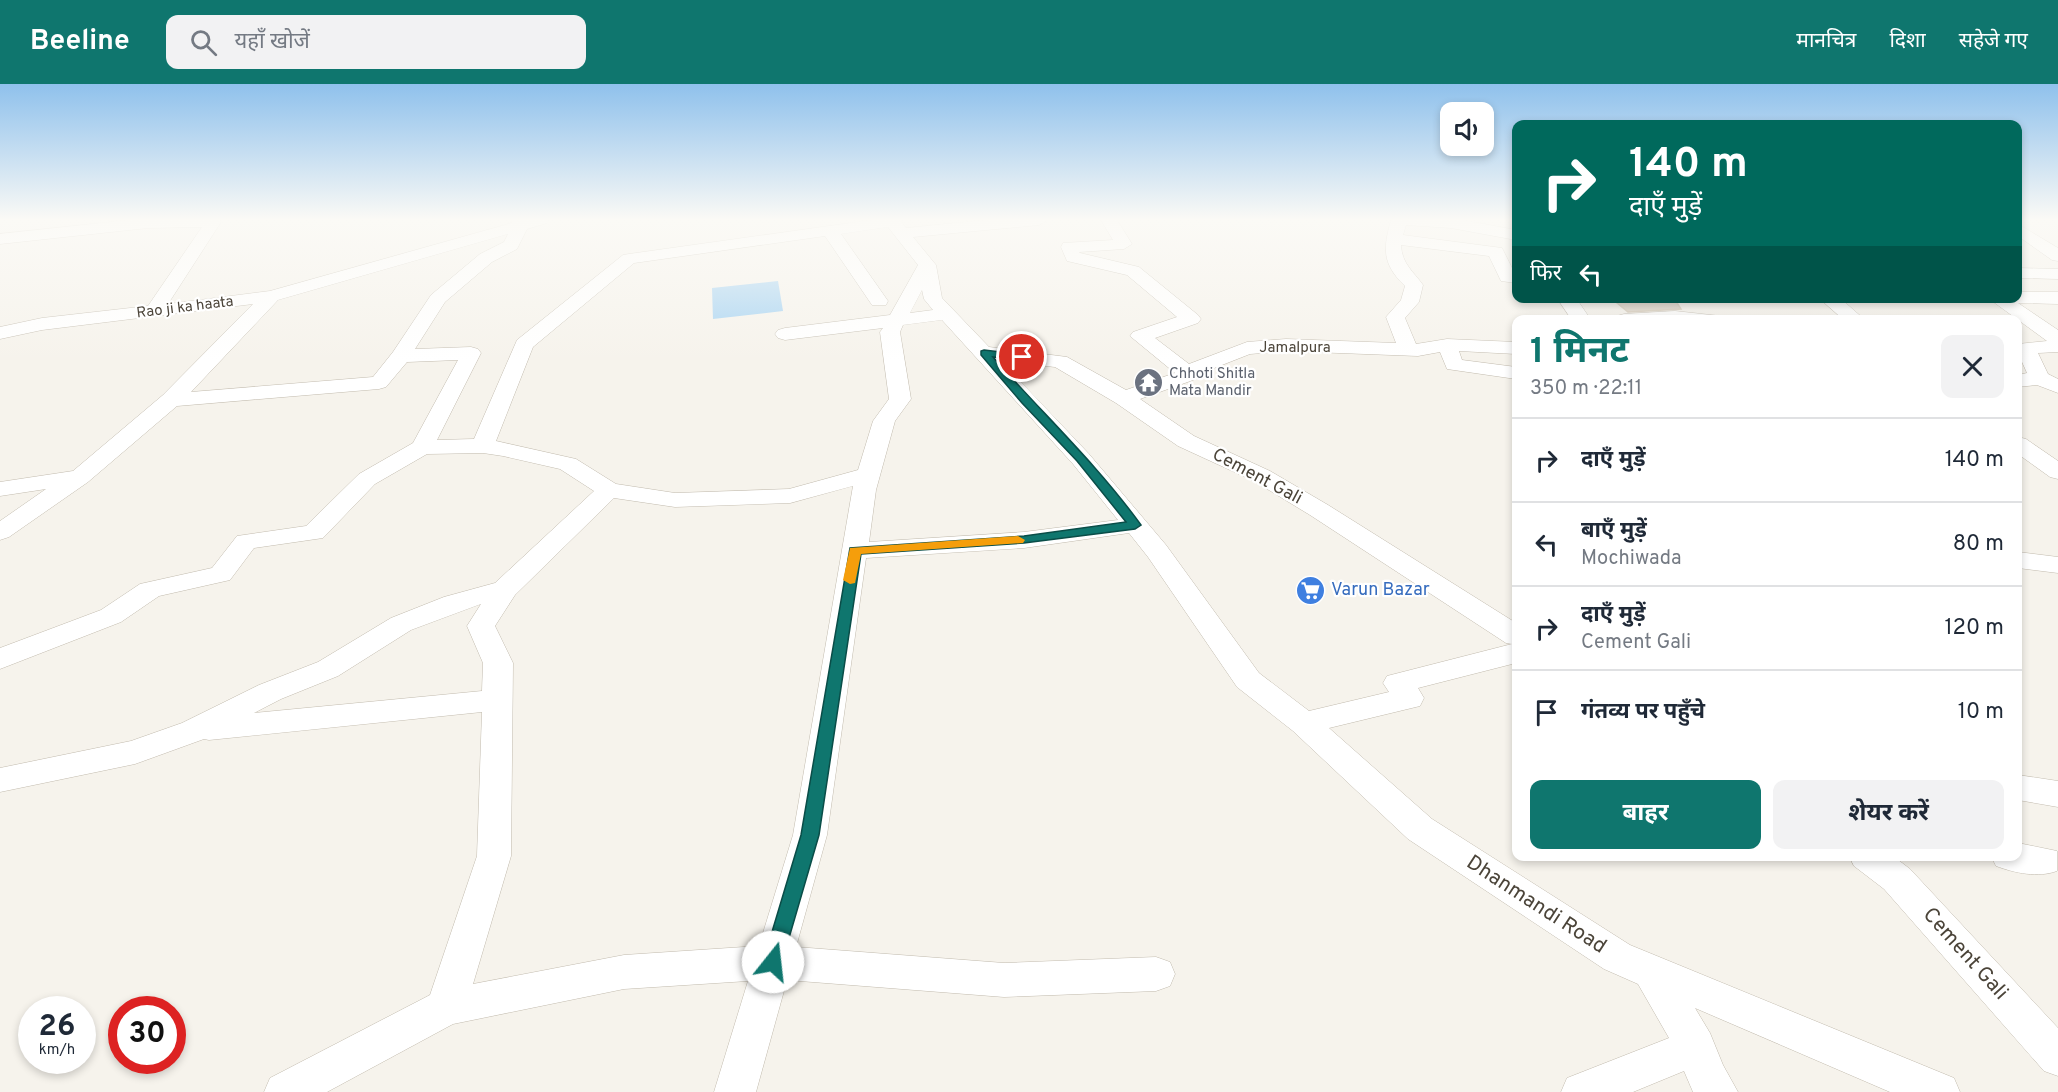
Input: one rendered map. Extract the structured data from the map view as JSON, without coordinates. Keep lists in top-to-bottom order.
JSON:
{
  "streets": {
    "street": [
      "Rao ji ka haata",
      "Jamalpura",
      "Cement Gali",
      "Dhanmandi Road"
    ]
  },
  "crossings": [
    ["Jamalpura", "Cement Gali"],
    ["Cement Gali", "Dhanmandi Road"]
  ],
  "places": {
    "temple": ["Chhoti Shitla Mata Mandir"],
    "supermarket": ["Varun Bazar"]
  },
  "page": {
    "header": "Beeline",
    "search": "यहाँ खोजें",
    "nav": ["मानचित्र", "दिशा", "सहेजे गए"],
    "turn": ["140 m", "दाएँ मुड़ें"],
    "then": "फिर",
    "heading": ["1 मिनट", "350 m · 22:11"],
    "list": [
      {
        "name": "दाएँ मुड़ें",
        "value": "140 m"
      },
      {
        "name": "बाएँ मुड़ें",
        "note": "Mochiwada",
        "value": "80 m"
      },
      {
        "name": "दाएँ मुड़ें",
        "note": "Cement Gali",
        "value": "120 m"
      },
      {
        "name": "गंतव्य पर पहुँचे",
        "value": "10 m"
      }
    ],
    "buttons": ["बाहर", "शेयर करें"],
    "speed": "26 km/h",
    "limit": "30"
  }
}
